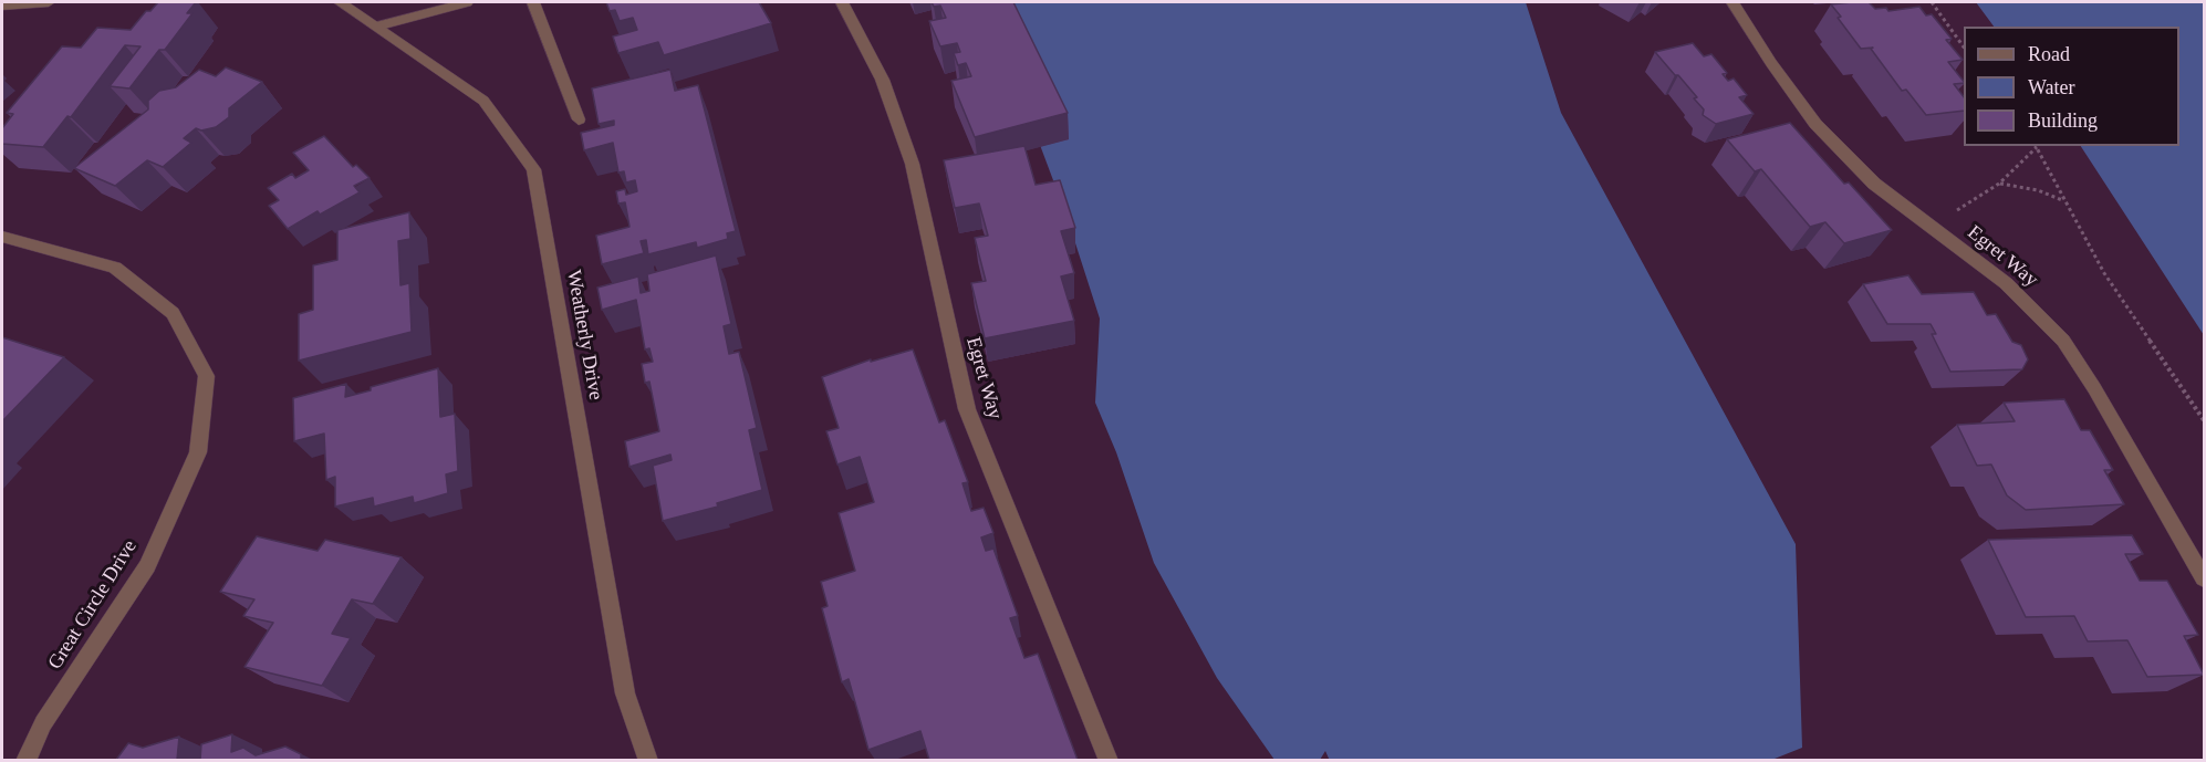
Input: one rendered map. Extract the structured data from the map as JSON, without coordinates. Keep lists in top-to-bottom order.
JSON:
{
  "streets": {
    "street": ["Egret Way", "Weatherly Drive", "Great Circle Drive"]
  },
  "legend": ["Road", "Water", "Building"]
}
